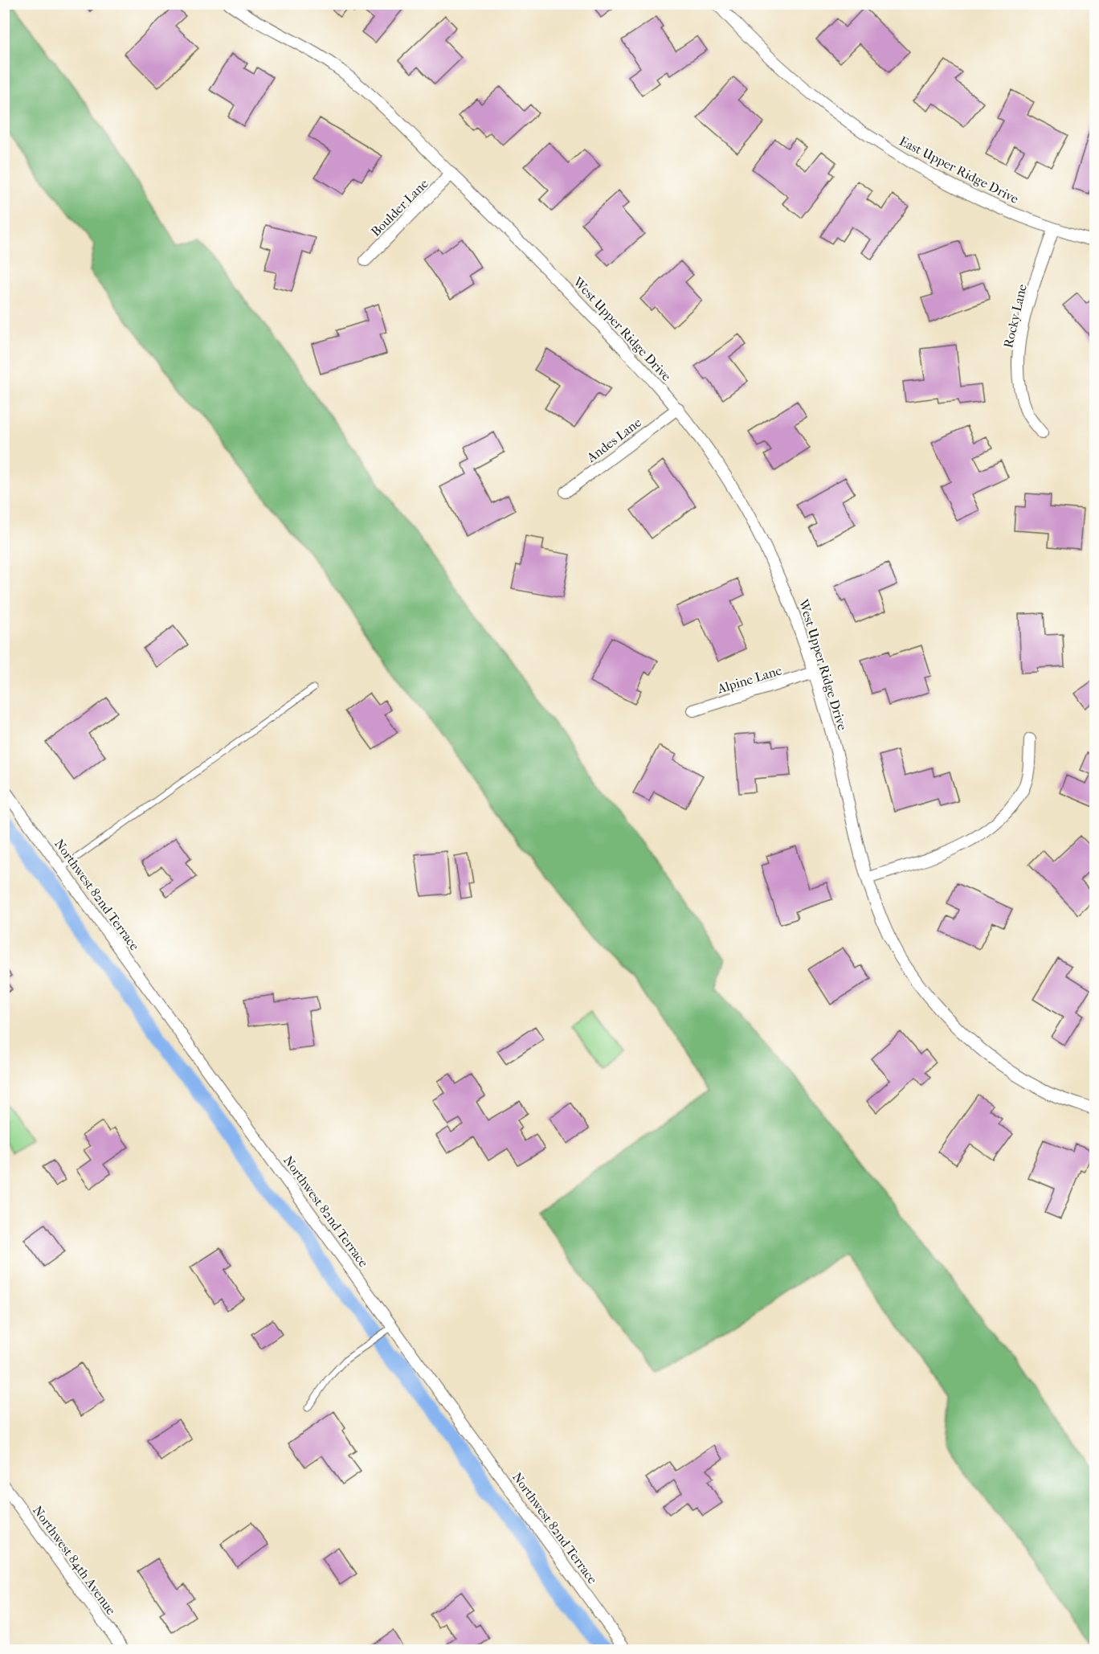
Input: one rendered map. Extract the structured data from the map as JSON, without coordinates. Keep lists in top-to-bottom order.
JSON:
{
  "streets": {
    "street": [
      "East Upper Ridge Drive",
      "Boulder Lane",
      "Rocky Lane",
      "West Upper Ridge Drive",
      "Andes Lane",
      "Alpine Lane",
      "Northwest 82nd Terrace",
      "Northwest 84th Avenue"
    ]
  },
  "crossings": [
    ["East Upper Ridge Drive", "Rocky Lane"],
    ["Boulder Lane", "West Upper Ridge Drive"],
    ["West Upper Ridge Drive", "Andes Lane"],
    ["West Upper Ridge Drive", "Alpine Lane"]
  ]
}
